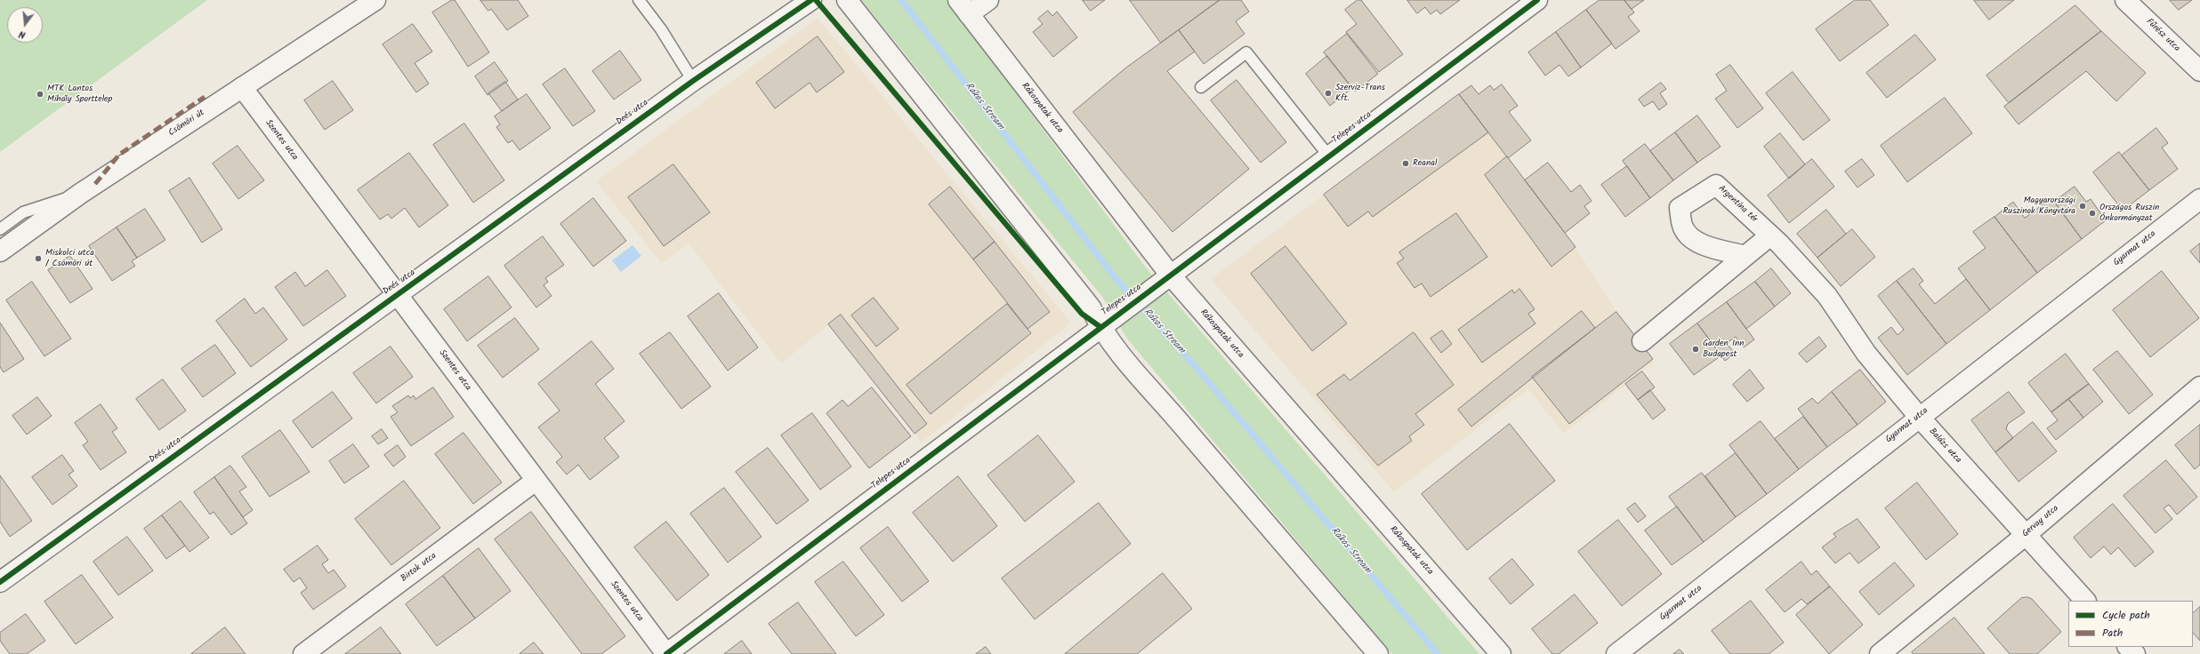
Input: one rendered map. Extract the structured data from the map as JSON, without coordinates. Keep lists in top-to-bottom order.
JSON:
{
  "streets": {
    "street": [
      "Fűrész utca",
      "Rákospatak utca",
      "Deés utca",
      "Csömöri út",
      "Telepes utca",
      "Szentes utca",
      "Argentína tér",
      "Gyarmat utca",
      "Balázs utca",
      "Gervay utca",
      "Birtok utca"
    ]
  },
  "crossings": [
    ["Rákospatak utca", "Telepes utca"],
    ["Deés utca", "Szentes utca"],
    ["Csömöri út", "Szentes utca"],
    ["Telepes utca", "Szentes utca"],
    ["Szentes utca", "Birtok utca"],
    ["Argentína tér", "Balázs utca"],
    ["Gyarmat utca", "Balázs utca"],
    ["Balázs utca", "Gervay utca"]
  ],
  "water": ["Rákos Stream"],
  "places": [
    "Szerviz-Trans Kft.",
    "MTK Lantos Mihály Sporttelep",
    "Reanal",
    "Magyarországi Ruszinok Könyvtára",
    "Országos Ruszin Önkormányzat",
    "Miskolci utca / Csömöri út",
    "Garden Inn Budapest"
  ],
  "legend": ["Cycle path", "Path"],
  "north": "bottom"
}
